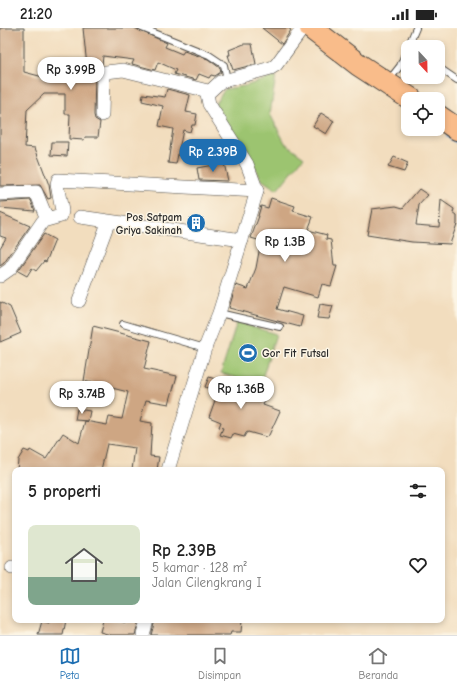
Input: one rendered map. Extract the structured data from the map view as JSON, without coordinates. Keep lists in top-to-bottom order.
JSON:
{
  "places": {
    "building": ["Pos Satpam Griya Sakinah"],
    "sports": ["Gor Fit Futsal"]
  },
  "north": "bottom",
  "page": {
    "status": "21:20",
    "price": [
      "Rp 3.99B",
      "Rp 2.39B",
      "Rp 1.3B",
      "Rp 1.36B",
      "Rp 3.74B"
    ],
    "heading": "5 properti",
    "list": [
      {
        "name": "Rp 2.39B",
        "note": "5 kamar · 128 m² · Jalan Cilengkrang I"
      }
    ],
    "tabs": ["Peta", "Disimpan", "Beranda"]
  }
}
